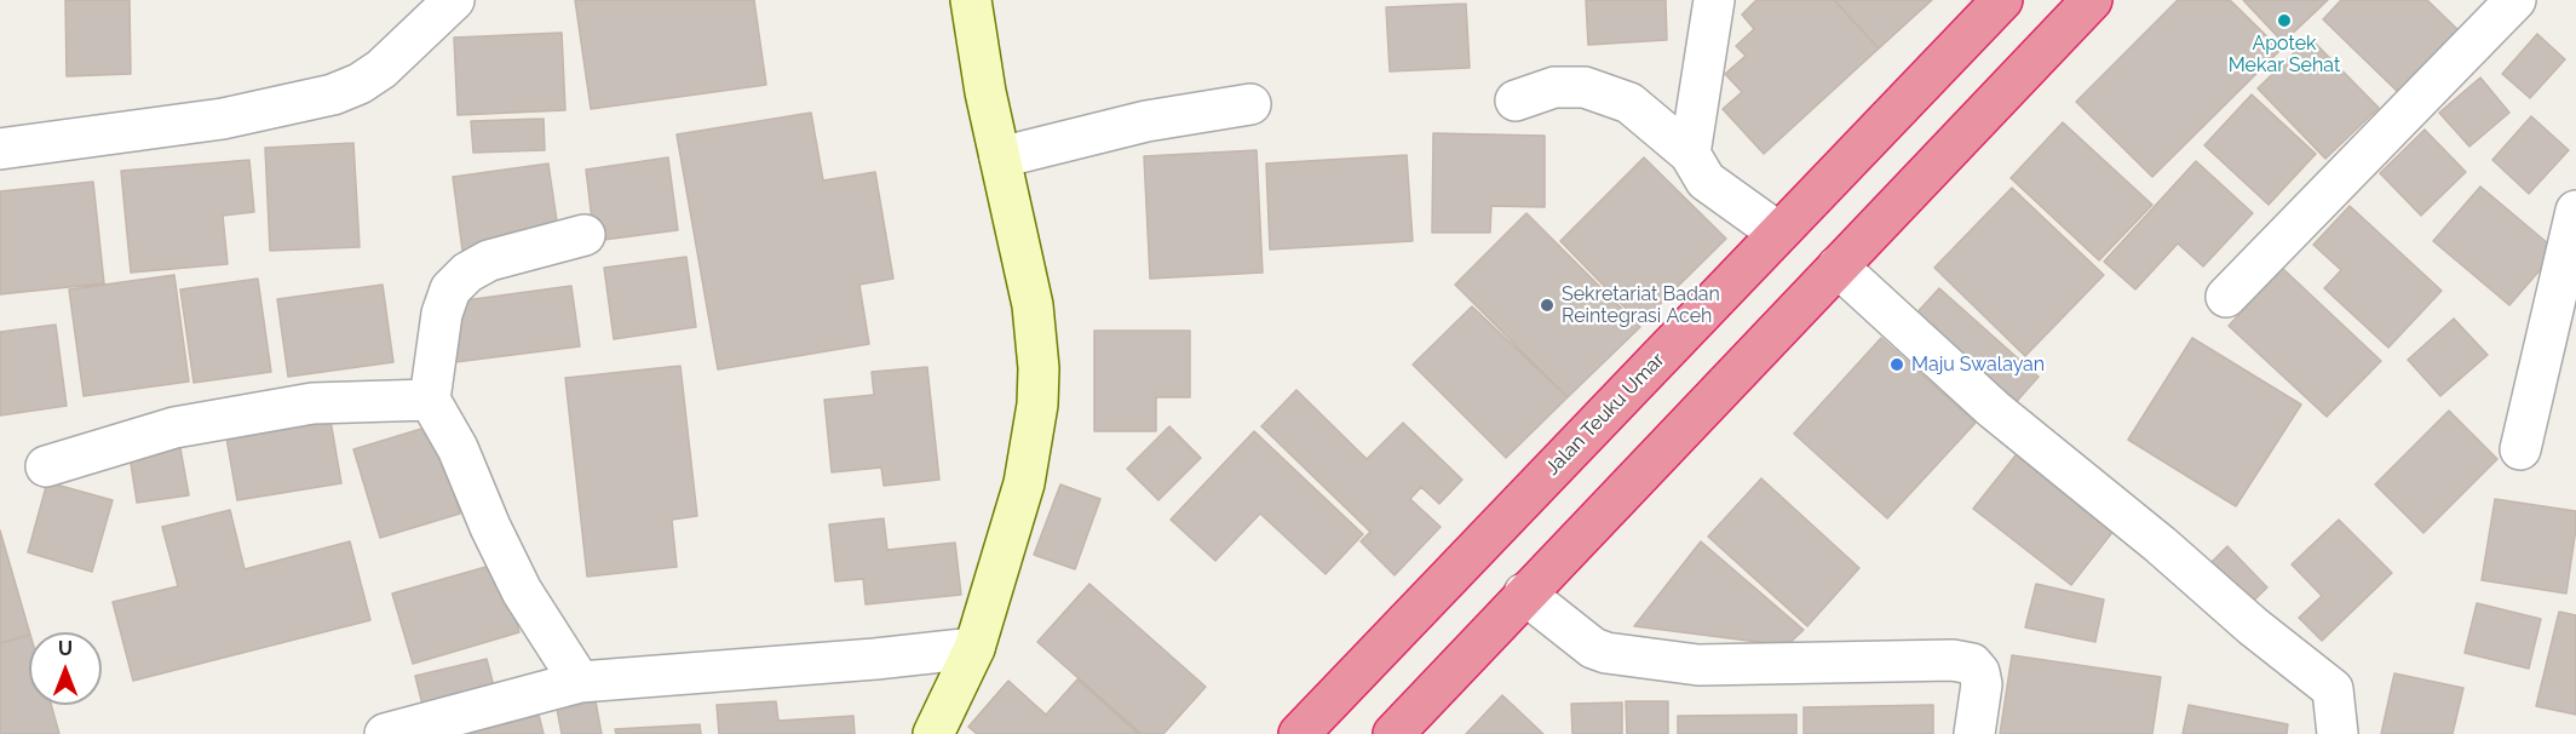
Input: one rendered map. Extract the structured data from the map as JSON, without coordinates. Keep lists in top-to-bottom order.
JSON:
{
  "streets": {
    "highway": ["Jalan Teuku Umar"]
  },
  "places": ["Apotek Mekar Sehat", "Sekretariat Badan Reintegrasi Aceh", "Maju Swalayan"],
  "north": "top"
}
